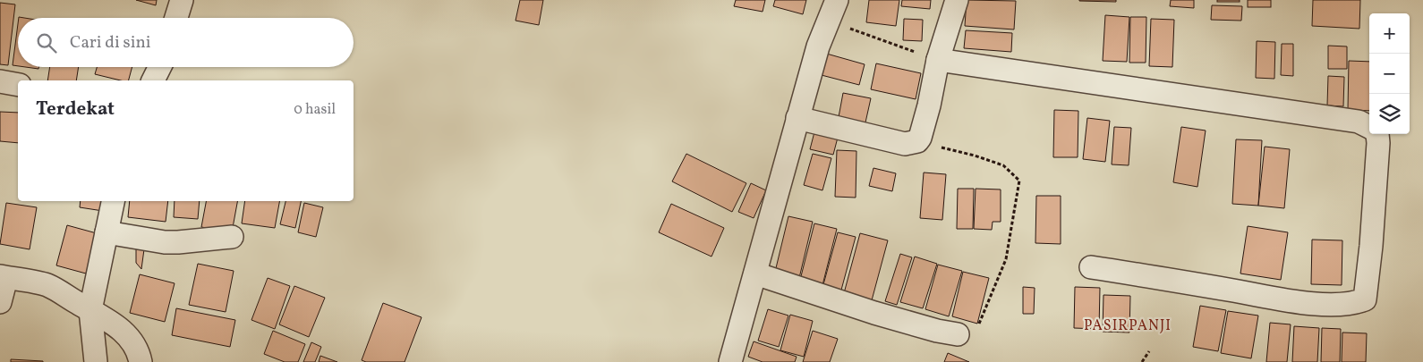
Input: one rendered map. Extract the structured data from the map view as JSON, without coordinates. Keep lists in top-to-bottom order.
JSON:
{
  "districts": ["PASIRPANJI"],
  "page": {
    "map_buttons": ["+", "−"],
    "search": "Cari di sini",
    "heading": ["Terdekat", "0 hasil"]
  }
}
